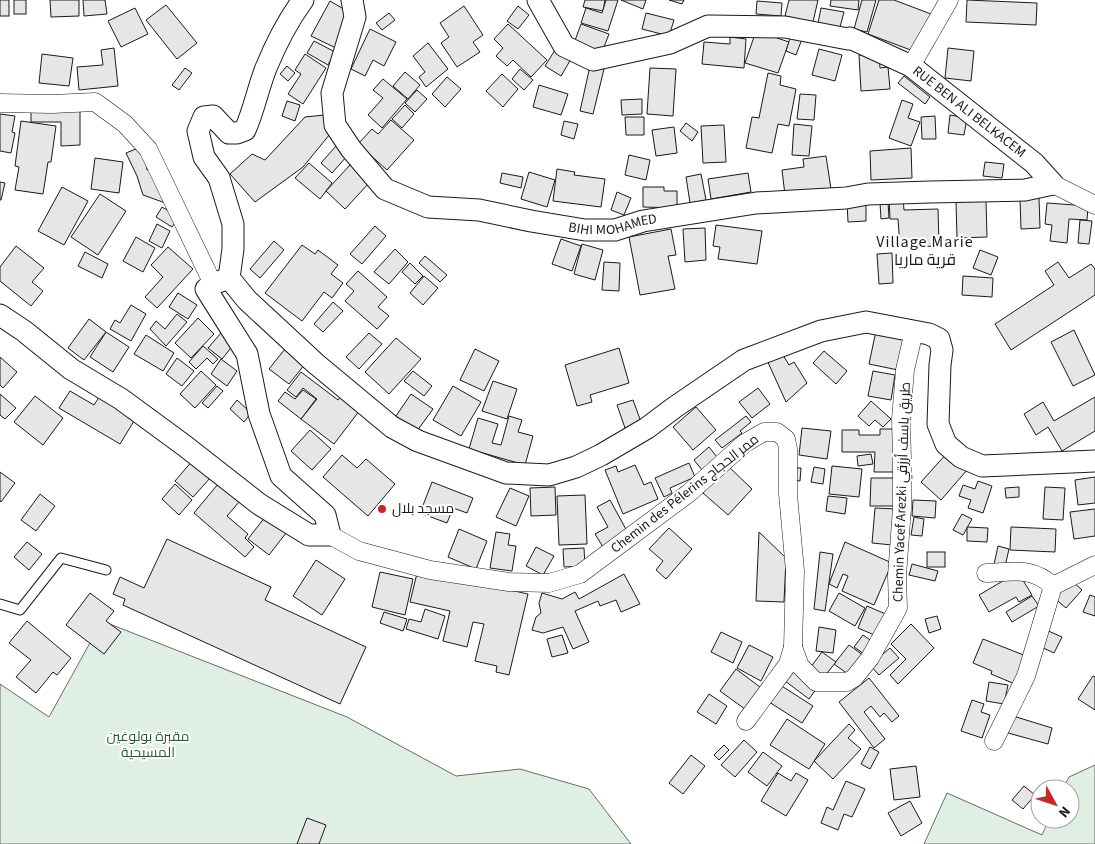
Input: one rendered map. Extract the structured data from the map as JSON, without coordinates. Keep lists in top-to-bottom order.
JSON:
{
  "streets": {
    "street": [
      "RUE BEN ALI BELKACEM",
      "BIHI MOHAMED",
      "Chemin Yacef Arezki طريق ياسف أرزقي",
      "Chemin des Pélerins ممر الحجاج"
    ]
  },
  "crossings": [
    ["RUE BEN ALI BELKACEM", "BIHI MOHAMED"],
    ["Chemin Yacef Arezki طريق ياسف أرزقي", "Chemin des Pélerins ممر الحجاج"]
  ],
  "districts": ["Village Marie قرية ماريا"],
  "parks": ["مقبرة بولوغين المسيحية"],
  "places": ["مسجد بلال"],
  "north": "bottom right"
}
